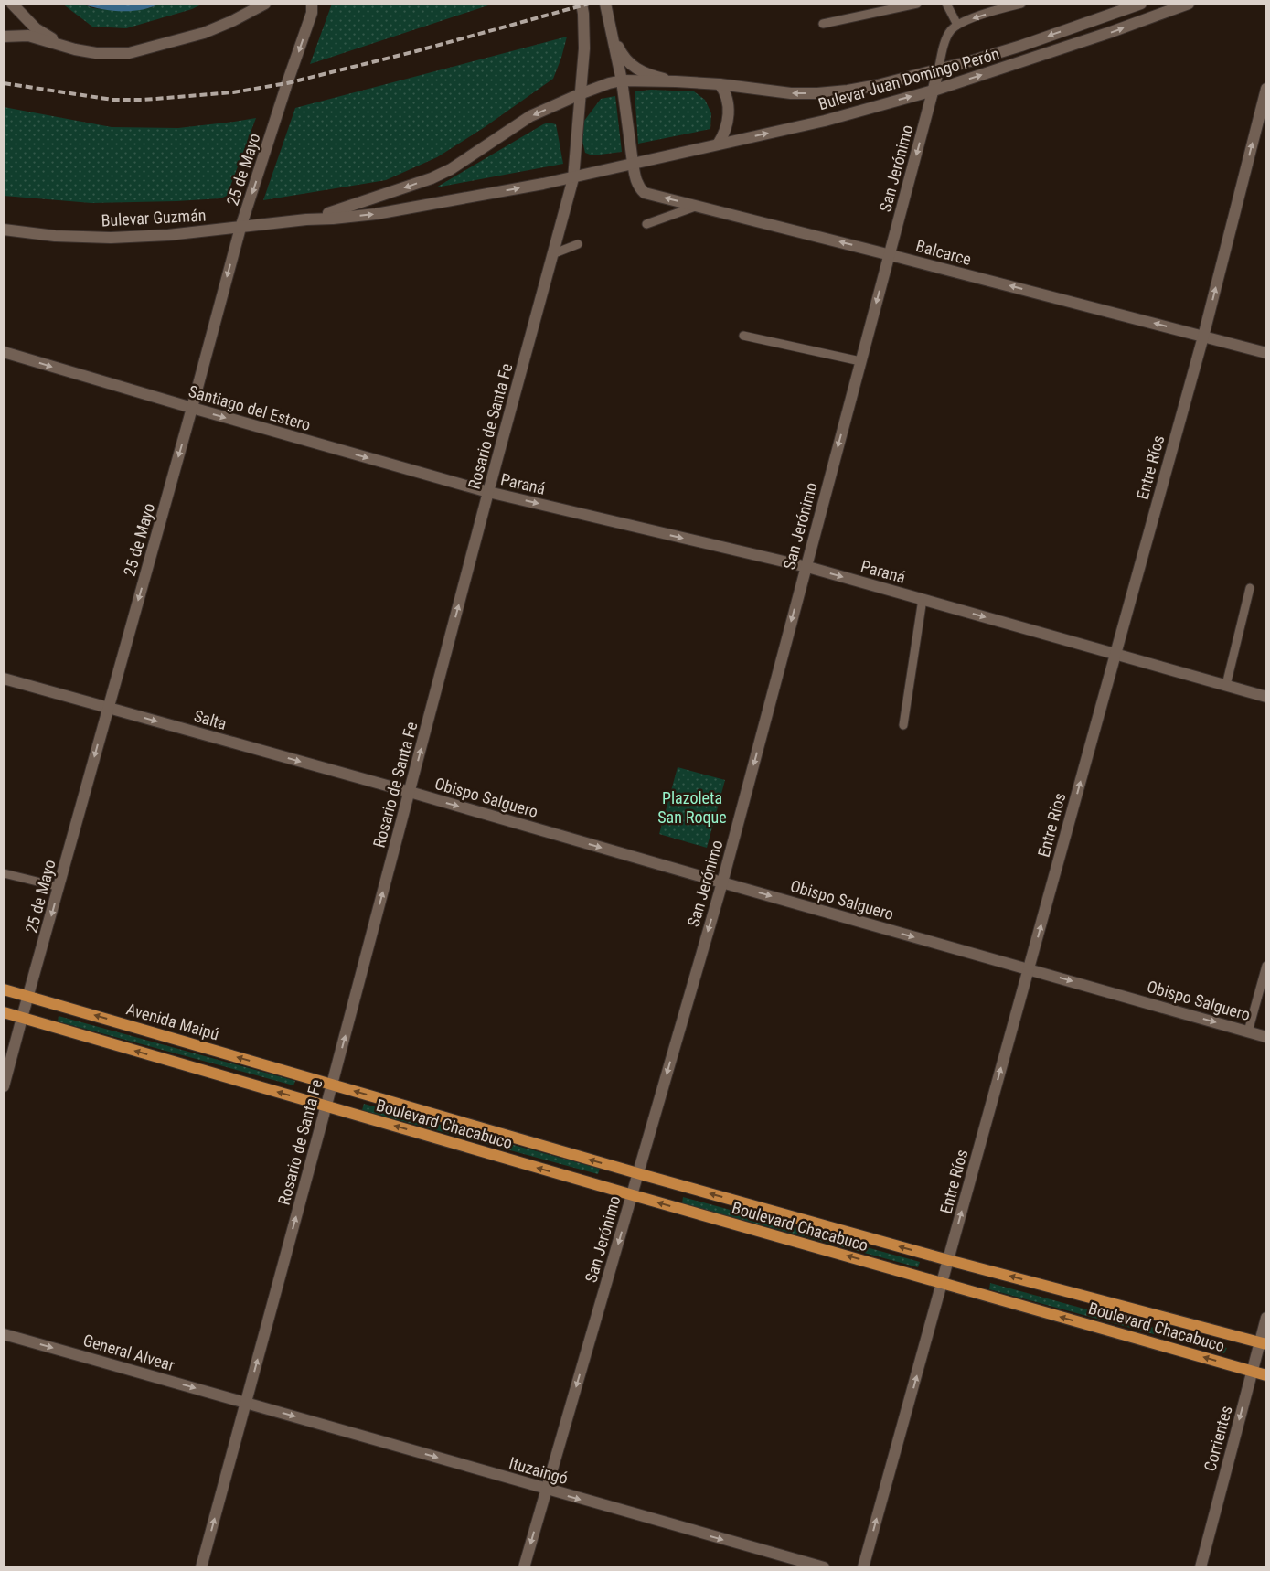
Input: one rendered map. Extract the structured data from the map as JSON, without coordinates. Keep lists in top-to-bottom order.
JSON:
{
  "streets": {
    "main road": ["Avenida Maipú", "Boulevard Chacabuco"],
    "street": [
      "Bulevar Juan Domingo Perón",
      "San Jerónimo",
      "25 de Mayo",
      "Bulevar Guzmán",
      "Balcarce",
      "Santiago del Estero",
      "Rosario de Santa Fe",
      "Entre Ríos",
      "Paraná",
      "Salta",
      "Obispo Salguero",
      "General Alvear",
      "Corrientes",
      "Ituzaingó"
    ]
  },
  "crossings": [
    ["Bulevar Juan Domingo Perón", "San Jerónimo"],
    ["Bulevar Juan Domingo Perón", "Bulevar Guzmán"],
    ["Bulevar Juan Domingo Perón", "Balcarce"],
    ["Bulevar Juan Domingo Perón", "Rosario de Santa Fe"],
    ["San Jerónimo", "Balcarce"],
    ["San Jerónimo", "Paraná"],
    ["San Jerónimo", "Obispo Salguero"],
    ["San Jerónimo", "Boulevard Chacabuco"],
    ["San Jerónimo", "Ituzaingó"],
    ["25 de Mayo", "Bulevar Guzmán"],
    ["25 de Mayo", "Santiago del Estero"],
    ["25 de Mayo", "Salta"],
    ["25 de Mayo", "Avenida Maipú"],
    ["Bulevar Guzmán", "Rosario de Santa Fe"],
    ["Balcarce", "Entre Ríos"],
    ["Santiago del Estero", "Rosario de Santa Fe"],
    ["Santiago del Estero", "Paraná"],
    ["Rosario de Santa Fe", "Paraná"],
    ["Rosario de Santa Fe", "Salta"],
    ["Rosario de Santa Fe", "Obispo Salguero"],
    ["Rosario de Santa Fe", "Avenida Maipú"],
    ["Rosario de Santa Fe", "Boulevard Chacabuco"],
    ["Rosario de Santa Fe", "General Alvear"],
    ["Rosario de Santa Fe", "Ituzaingó"],
    ["Entre Ríos", "Paraná"],
    ["Entre Ríos", "Obispo Salguero"],
    ["Entre Ríos", "Boulevard Chacabuco"],
    ["Salta", "Obispo Salguero"],
    ["Avenida Maipú", "Boulevard Chacabuco"],
    ["Boulevard Chacabuco", "Corrientes"],
    ["General Alvear", "Ituzaingó"]
  ],
  "one_way": [
    "San Jerónimo",
    "25 de Mayo",
    "Balcarce",
    "Santiago del Estero",
    "Rosario de Santa Fe",
    "Entre Ríos",
    "Paraná",
    "Salta",
    "Obispo Salguero",
    "Boulevard Chacabuco",
    "General Alvear",
    "Corrientes",
    "Ituzaingó"
  ],
  "parks": ["Plazoleta San Roque"]
}
